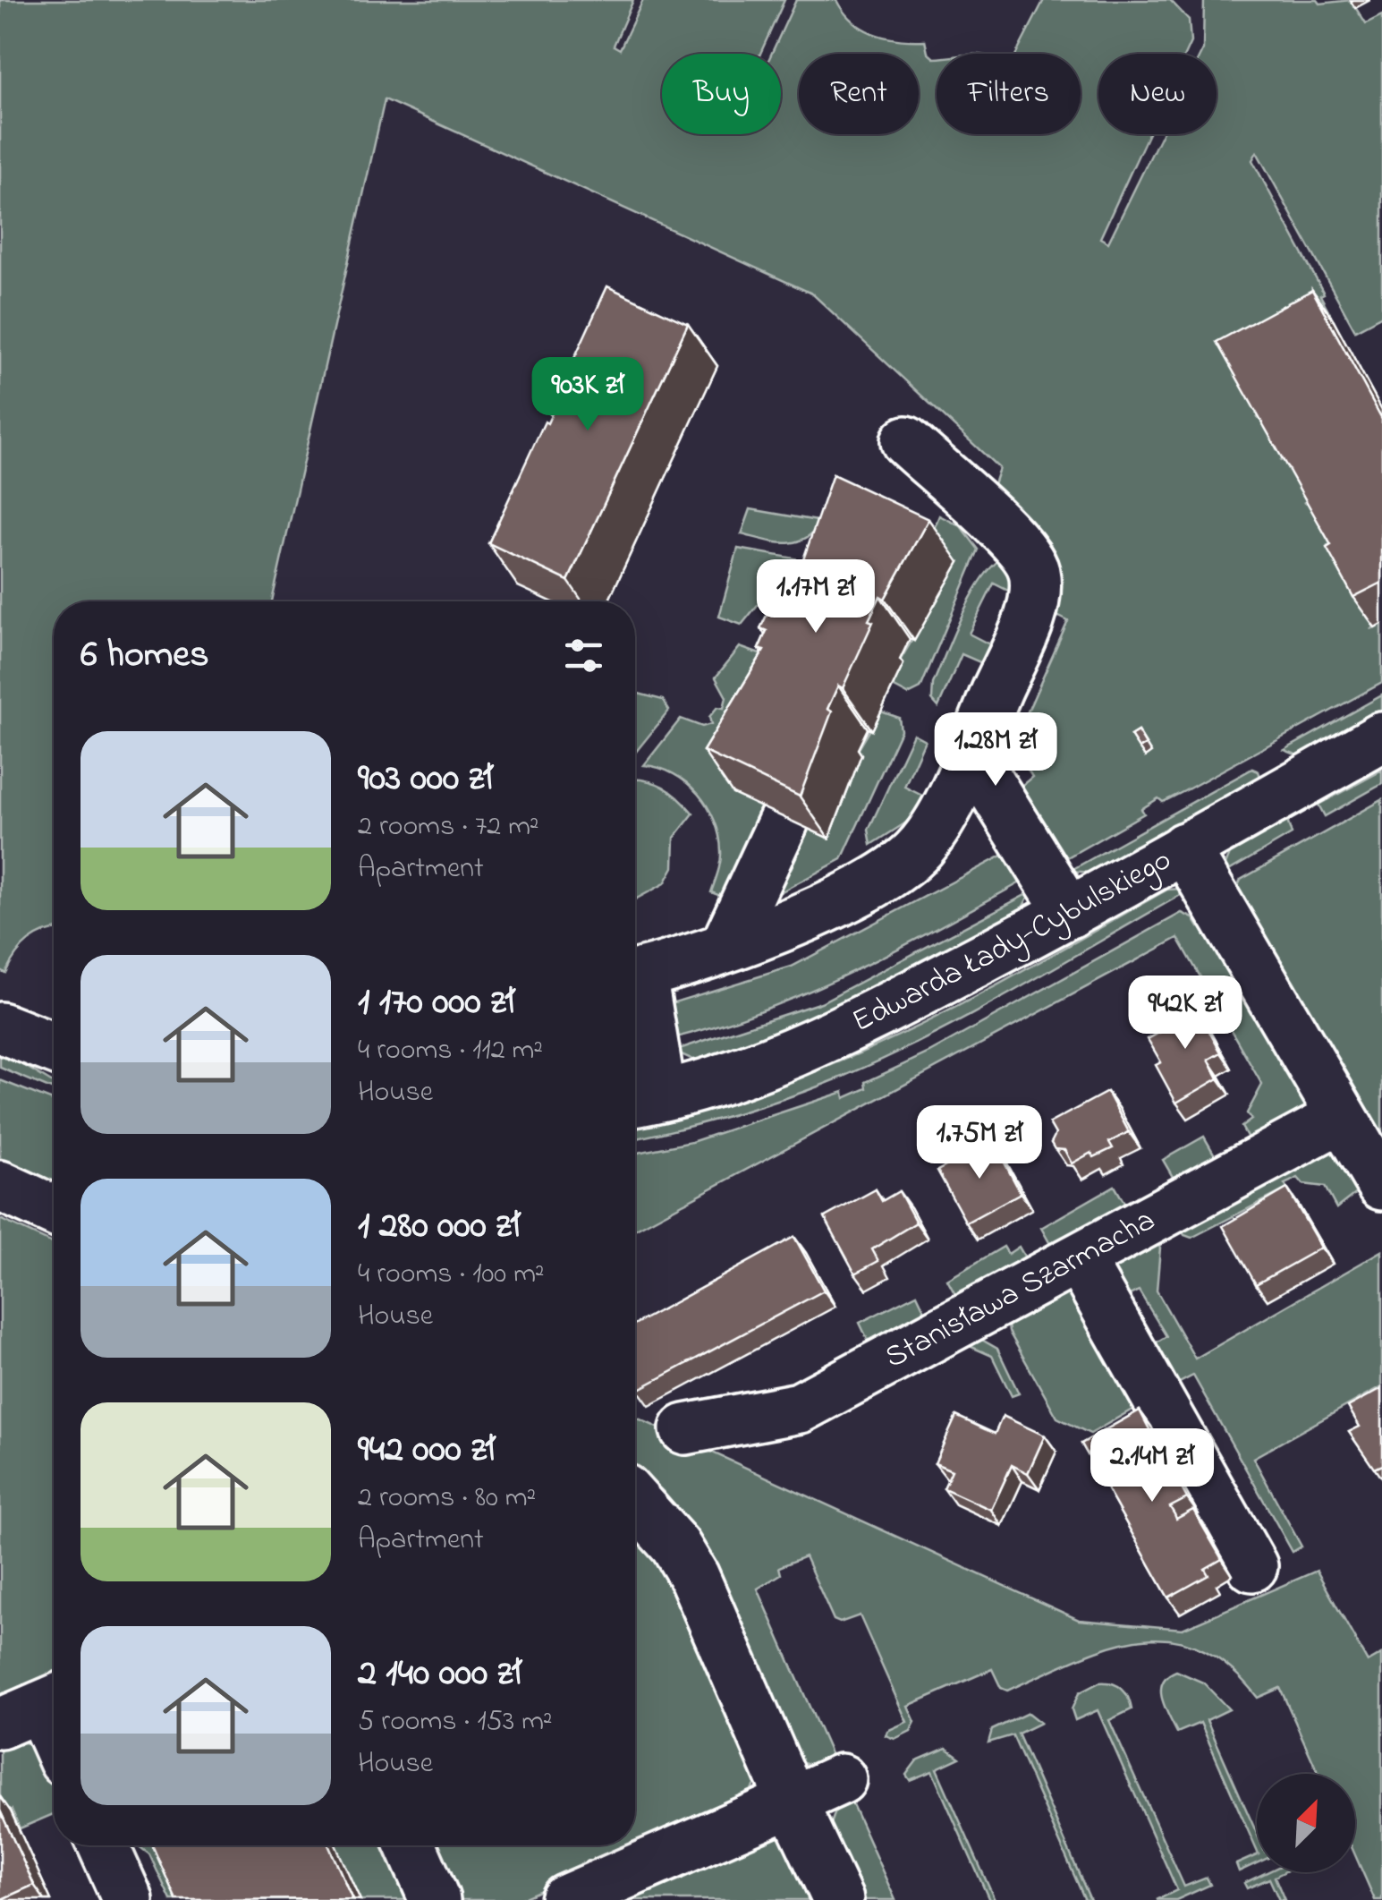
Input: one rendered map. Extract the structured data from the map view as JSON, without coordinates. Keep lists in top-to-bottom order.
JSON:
{
  "streets": {
    "street": ["Edwarda Łady-Cybulskiego", "Stanisława Szarmacha"]
  },
  "north": "top right",
  "page": {
    "chip": [
      "Buy",
      "Rent",
      "Filters",
      "New"
    ],
    "price": [
      "903K zł",
      "1.17M zł",
      "1.28M zł",
      "942K zł",
      "1.75M zł",
      "2.14M zł"
    ],
    "heading": "6 homes",
    "list": [
      {
        "name": "903 000 zł",
        "note": "2 rooms · 72 m² · Apartment"
      },
      {
        "name": "1 170 000 zł",
        "note": "4 rooms · 112 m² · House"
      },
      {
        "name": "1 280 000 zł",
        "note": "4 rooms · 100 m² · House"
      },
      {
        "name": "942 000 zł",
        "note": "2 rooms · 80 m² · Apartment"
      },
      {
        "name": "2 140 000 zł",
        "note": "5 rooms · 153 m² · House"
      }
    ]
  }
}
